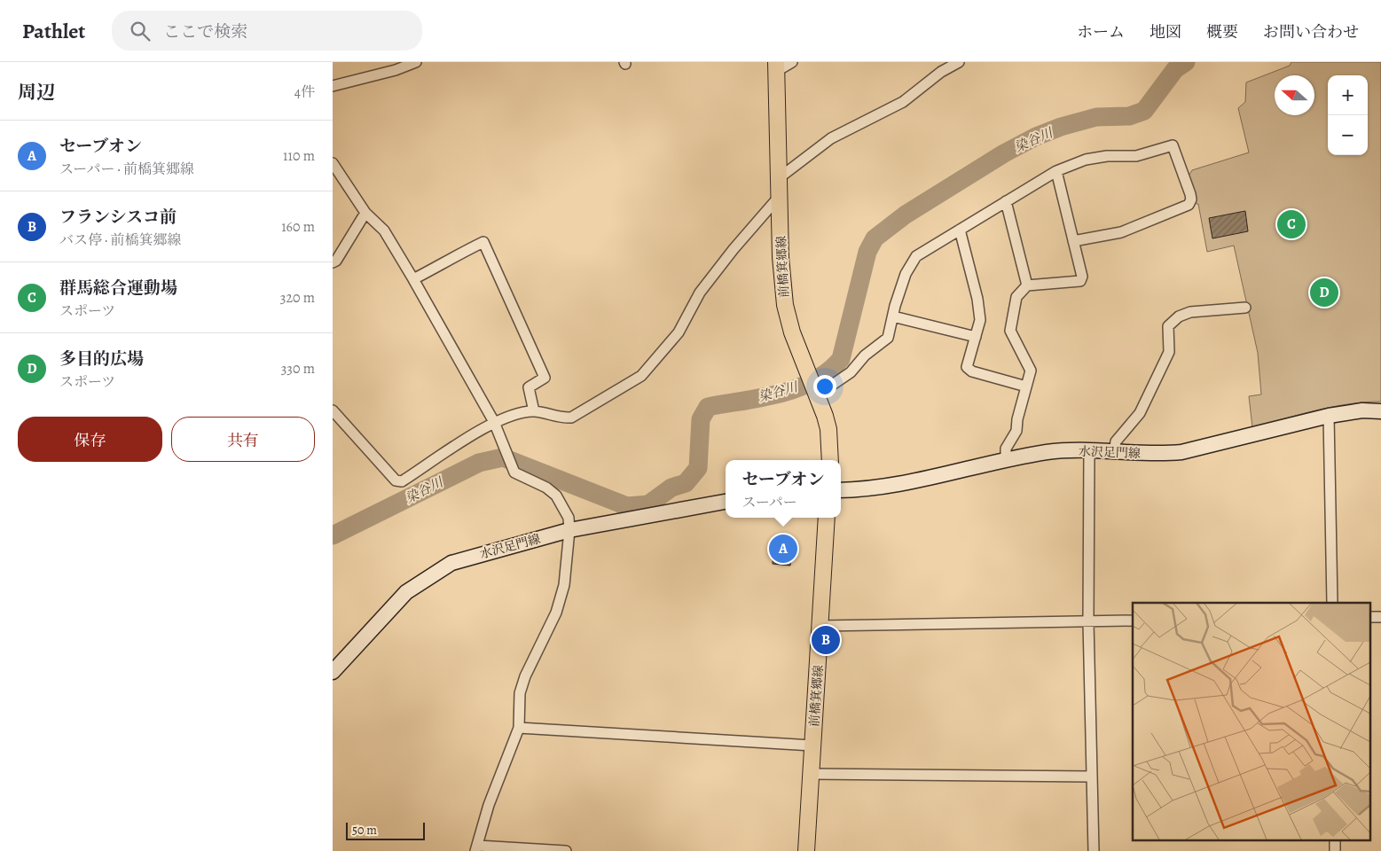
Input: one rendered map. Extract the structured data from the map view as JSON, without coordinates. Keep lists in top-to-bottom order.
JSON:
{
  "streets": {
    "main road": ["前橋箕郷線", "水沢足門線"]
  },
  "water": ["染谷川"],
  "scale_bar": "50 m",
  "north": "left",
  "page": {
    "header": "Pathlet",
    "search": "ここで検索",
    "nav": [
      "ホーム",
      "地図",
      "概要",
      "お問い合わせ"
    ],
    "heading": ["周辺", "4件"],
    "map_buttons": ["+", "−"],
    "list": [
      {
        "mark": "A",
        "name": "セーブオン",
        "note": "スーパー · 前橋箕郷線",
        "value": "110 m"
      },
      {
        "mark": "B",
        "name": "フランシスコ前",
        "note": "バス停 · 前橋箕郷線",
        "value": "160 m"
      },
      {
        "mark": "C",
        "name": "群馬総合運動場",
        "note": "スポーツ",
        "value": "320 m"
      },
      {
        "mark": "D",
        "name": "多目的広場",
        "note": "スポーツ",
        "value": "330 m"
      }
    ],
    "pins": [
      "C",
      "D",
      "A",
      "B"
    ],
    "buttons": ["保存", "共有"],
    "popup": ["セーブオン", "スーパー"],
    "scale": "50 m"
  }
}
